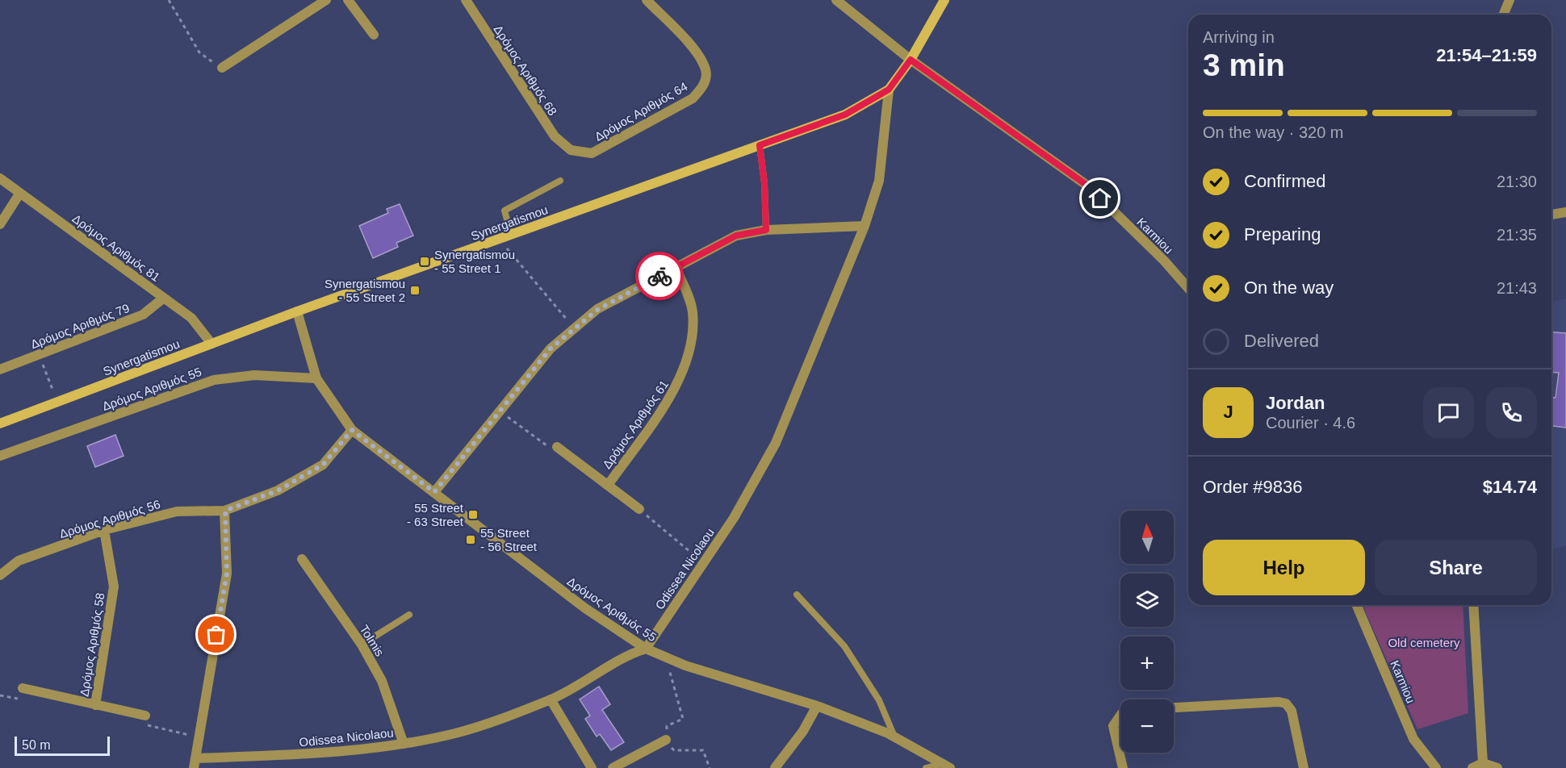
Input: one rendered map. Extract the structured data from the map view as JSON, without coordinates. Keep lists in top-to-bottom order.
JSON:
{
  "streets": {
    "main road": ["Synergatismou"],
    "street": [
      "Δρόμος Αριθμός 68",
      "Δρόμος Αριθμός 64",
      "Karmiou",
      "Δρόμος Αριθμός 81",
      "Δρόμος Αριθμός 79",
      "Δρόμος Αριθμός 55",
      "Δρόμος Αριθμός 61",
      "Δρόμος Αριθμός 56",
      "Odissea Nicolaou",
      "Tolmis",
      "Δρόμος Αριθμός 58"
    ]
  },
  "crossings": [
    ["Δρόμος Αριθμός 68", "Δρόμος Αριθμός 64"],
    ["Synergatismou", "Δρόμος Αριθμός 81"],
    ["Synergatismou", "Δρόμος Αριθμός 55"],
    ["Synergatismou", "Odissea Nicolaou"],
    ["Δρόμος Αριθμός 81", "Δρόμος Αριθμός 79"],
    ["Δρόμος Αριθμός 55", "Δρόμος Αριθμός 56"],
    ["Δρόμος Αριθμός 55", "Odissea Nicolaou"],
    ["Δρόμος Αριθμός 56", "Δρόμος Αριθμός 58"],
    ["Odissea Nicolaou", "Tolmis"]
  ],
  "parks": ["Old cemetery"],
  "places": {
    "transit": [
      "Synergatismou - 55 Street 1",
      "Synergatismou - 55 Street 2",
      "55 Street - 63 Street",
      "55 Street - 56 Street"
    ]
  },
  "scale_bar": "50 m",
  "north": "top",
  "page": {
    "heading": ["3 min", "Arriving in", "21:54–21:59"],
    "panel": [
      "Jordan",
      "Courier · 4.6",
      "Order #9836",
      "$14.74"
    ],
    "bar": "On the way · 320 m",
    "list": [
      ["Confirmed", "21:30"],
      ["Preparing", "21:35"],
      ["On the way", "21:43"],
      "Delivered"
    ],
    "round": "J",
    "map_buttons": ["+", "−"],
    "buttons": ["Help", "Share"],
    "scale": "50 m"
  }
}
